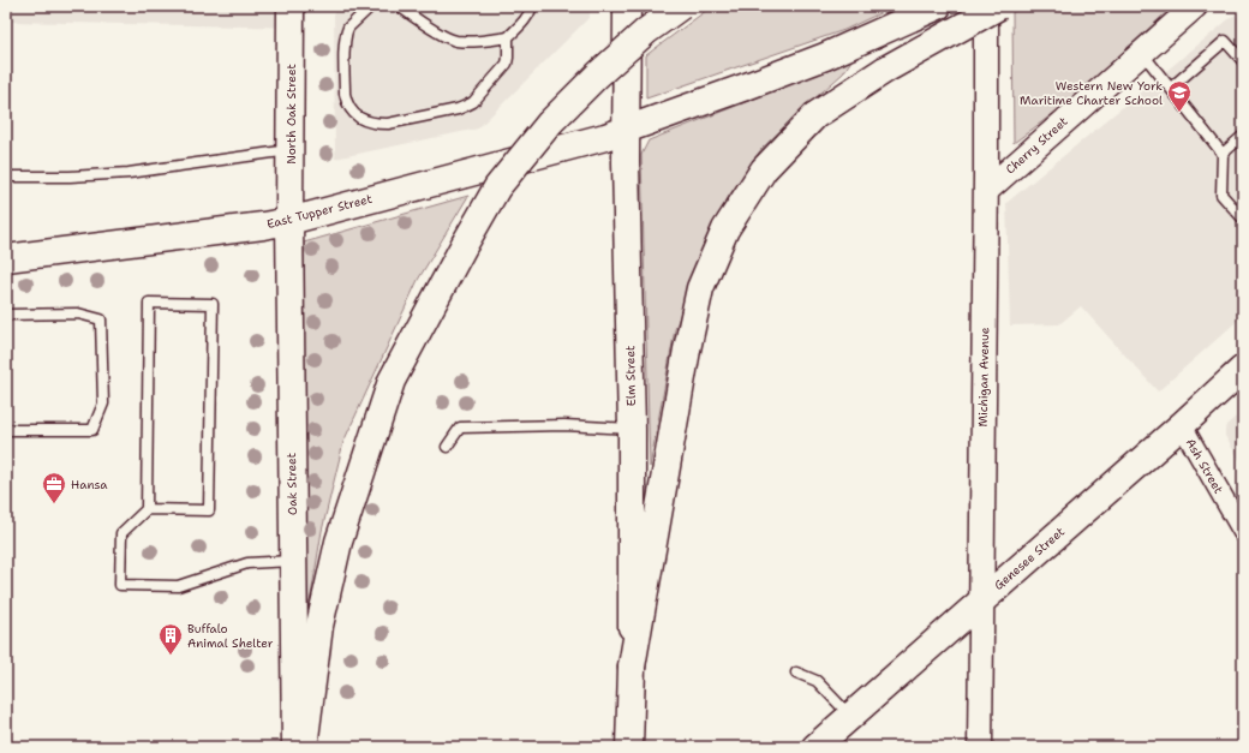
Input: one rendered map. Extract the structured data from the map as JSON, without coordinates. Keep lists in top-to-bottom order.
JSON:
{
  "streets": {
    "main road": [
      "North Oak Street",
      "East Tupper Street",
      "Elm Street",
      "Oak Street",
      "Genesee Street"
    ],
    "street": ["Cherry Street", "Michigan Avenue", "Ash Street"]
  },
  "crossings": [
    ["North Oak Street", "East Tupper Street"],
    ["North Oak Street", "Oak Street"],
    ["Cherry Street", "Michigan Avenue"],
    ["East Tupper Street", "Elm Street"],
    ["East Tupper Street", "Oak Street"],
    ["Michigan Avenue", "Genesee Street"],
    ["Ash Street", "Genesee Street"]
  ],
  "places": {
    "school or university": ["Western New York Maritime Charter School"],
    "office": ["Hansa"],
    "building": ["Buffalo Animal Shelter"]
  }
}
